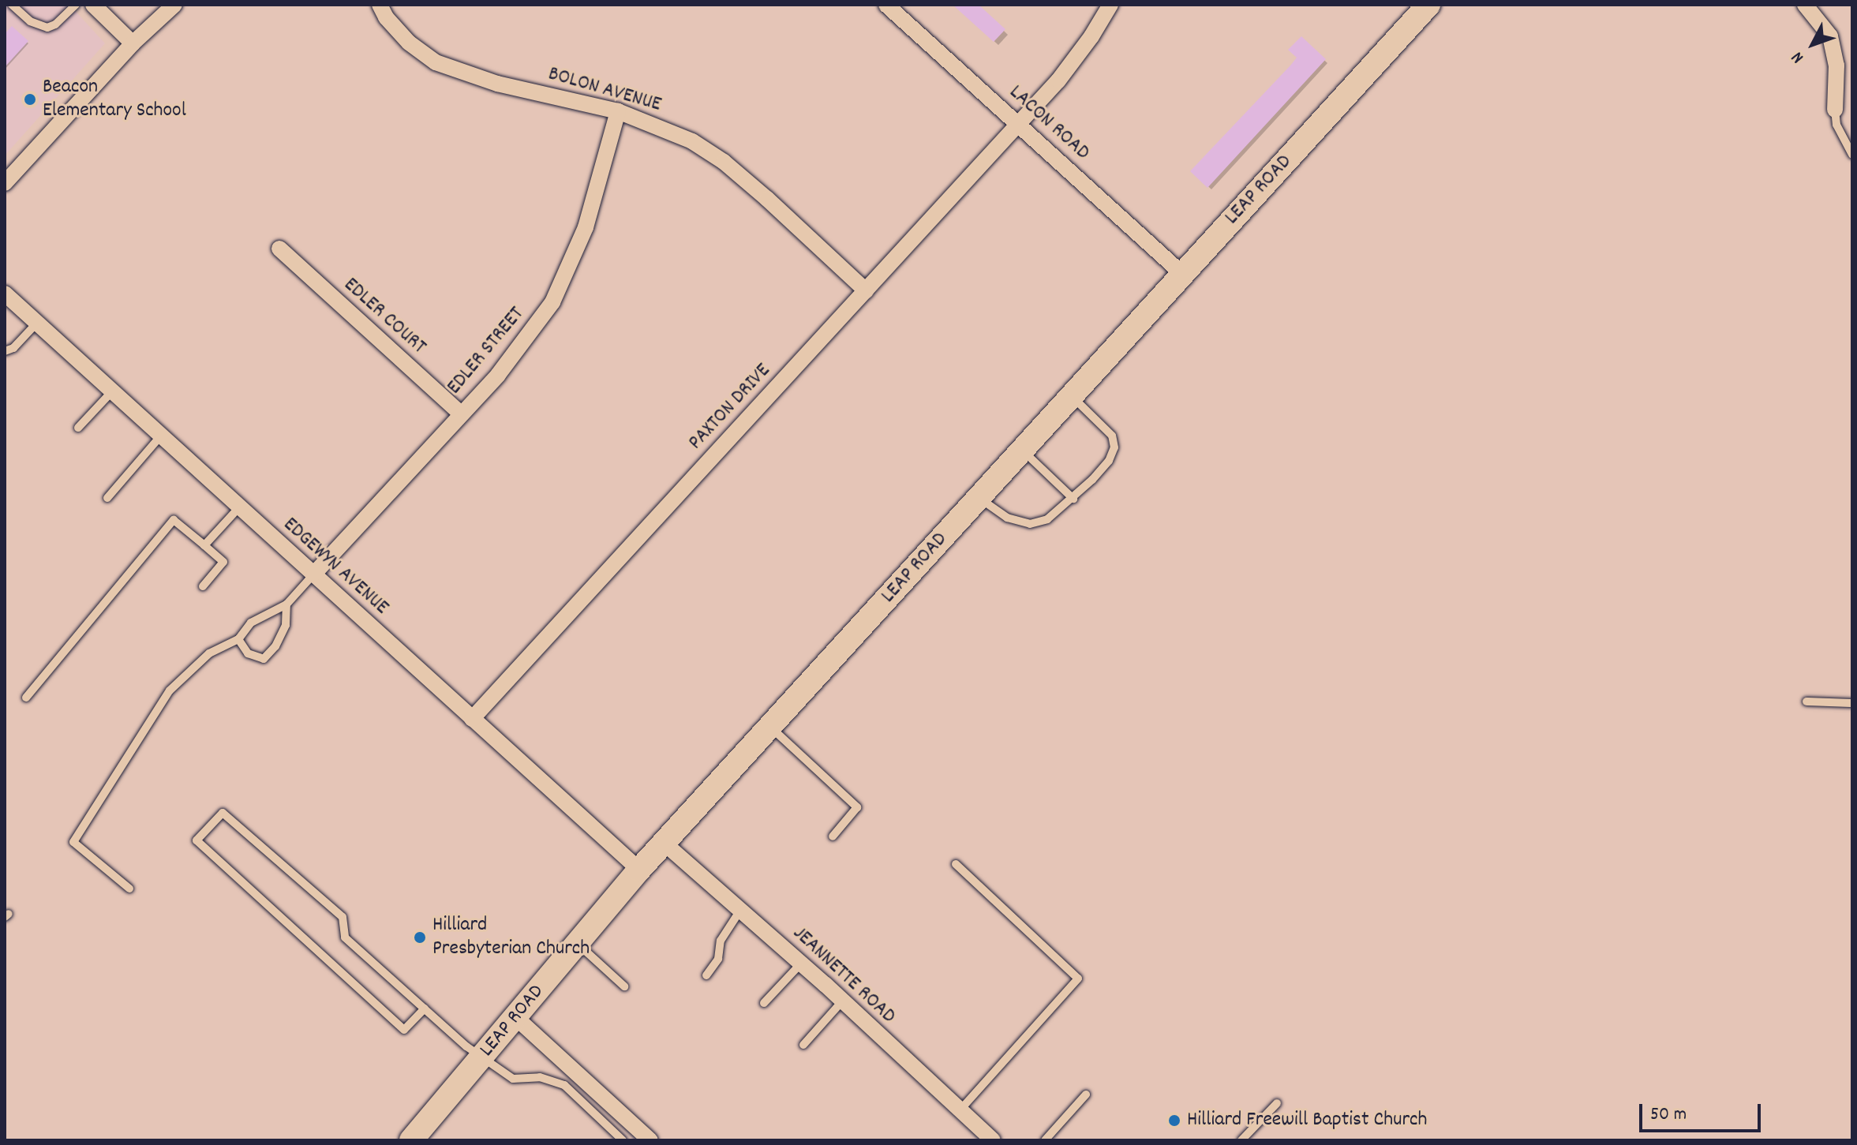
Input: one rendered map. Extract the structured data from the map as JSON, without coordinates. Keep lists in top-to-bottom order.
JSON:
{
  "streets": {
    "street": [
      "BOLON AVENUE",
      "LACON ROAD",
      "LEAP ROAD",
      "EDLER COURT",
      "EDLER STREET",
      "PAXTON DRIVE",
      "EDGEWYN AVENUE",
      "JEANNETTE ROAD"
    ]
  },
  "crossings": [
    ["BOLON AVENUE", "EDLER STREET"],
    ["BOLON AVENUE", "PAXTON DRIVE"],
    ["LACON ROAD", "LEAP ROAD"],
    ["LACON ROAD", "PAXTON DRIVE"],
    ["LEAP ROAD", "EDGEWYN AVENUE"],
    ["LEAP ROAD", "JEANNETTE ROAD"],
    ["EDLER COURT", "EDLER STREET"],
    ["EDLER STREET", "EDGEWYN AVENUE"],
    ["PAXTON DRIVE", "EDGEWYN AVENUE"]
  ],
  "places": ["Beacon Elementary School", "Hilliard Presbyterian Church", "Hilliard Freewill Baptist Church"],
  "scale_bar": "50 m",
  "north": "bottom left"
}
